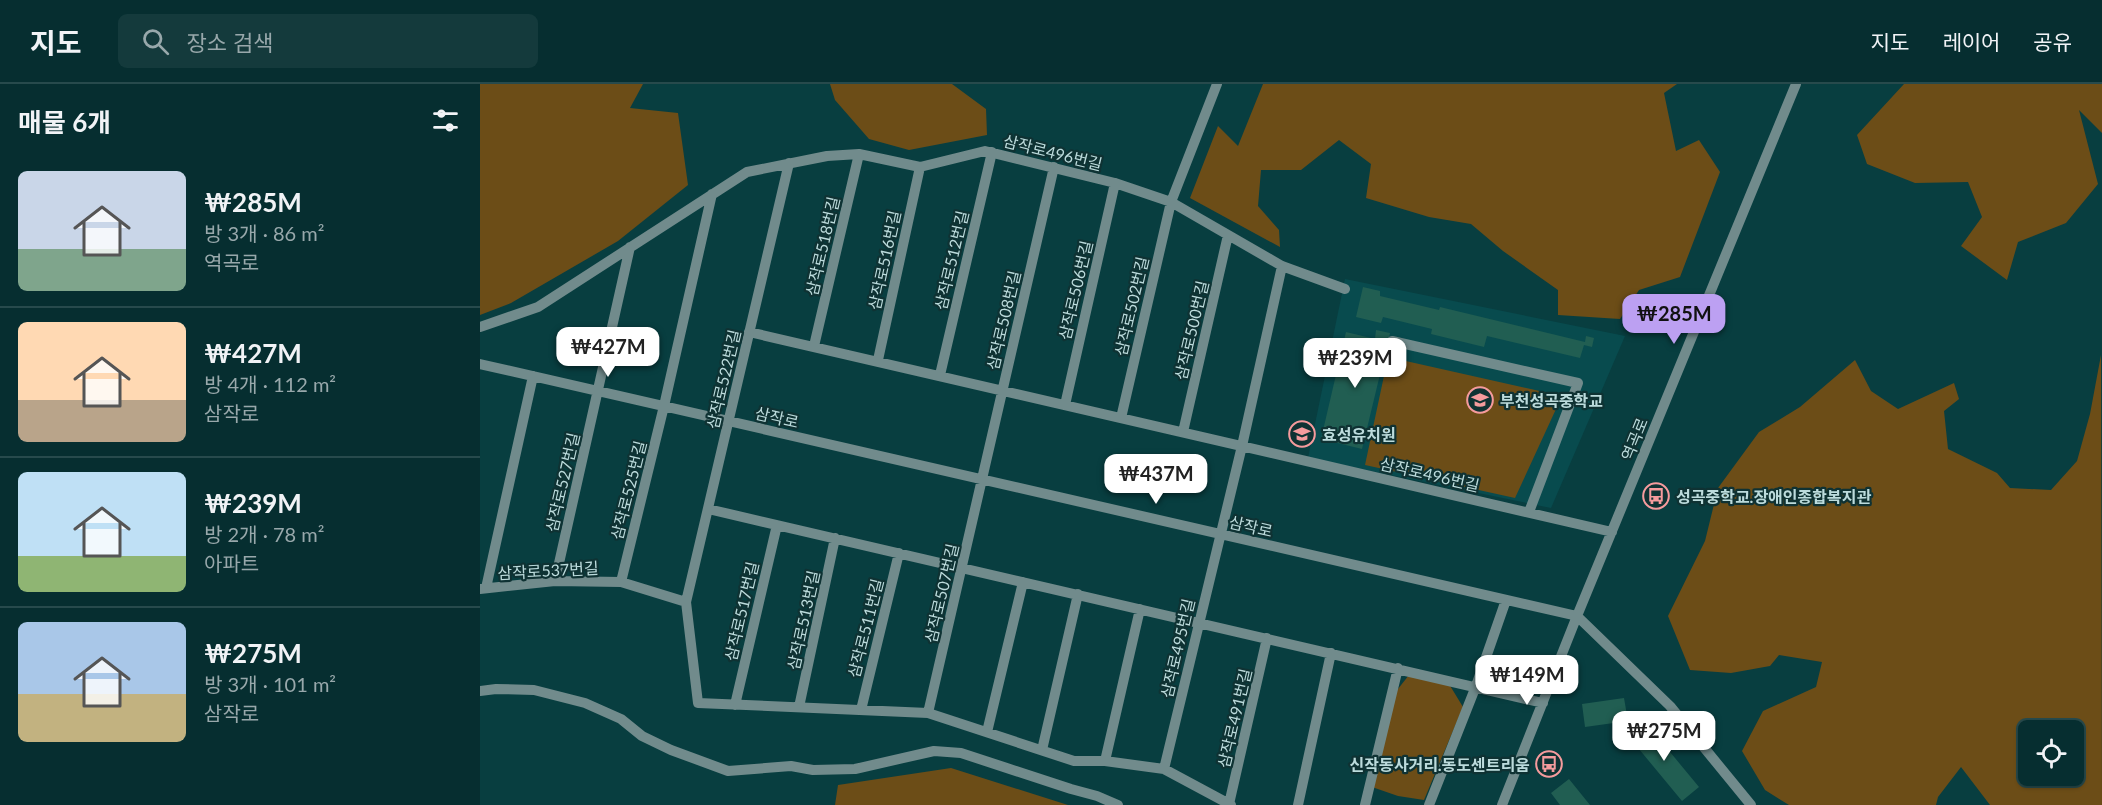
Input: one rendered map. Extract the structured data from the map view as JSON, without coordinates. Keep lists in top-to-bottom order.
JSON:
{
  "streets": {
    "street": [
      "삼작로496번길",
      "삼작로518번길",
      "삼작로516번길",
      "삼작로512번길",
      "삼작로506번길",
      "삼작로502번길",
      "삼작로508번길",
      "삼작로500번길",
      "삼작로522번길",
      "삼작로",
      "역곡로",
      "삼작로527번길",
      "삼작로525번길",
      "삼작로537번길",
      "삼작로507번길",
      "삼작로517번길",
      "삼작로513번길",
      "삼작로511번길",
      "삼작로495번길",
      "삼작로491번길"
    ]
  },
  "crossings": [
    ["삼작로496번길", "삼작로518번길"],
    ["삼작로496번길", "삼작로516번길"],
    ["삼작로496번길", "삼작로512번길"],
    ["삼작로496번길", "삼작로506번길"],
    ["삼작로496번길", "삼작로502번길"],
    ["삼작로496번길", "삼작로508번길"],
    ["삼작로496번길", "삼작로500번길"],
    ["삼작로496번길", "삼작로522번길"],
    ["삼작로496번길", "역곡로"],
    ["삼작로496번길", "삼작로525번길"],
    ["삼작로508번길", "삼작로"],
    ["삼작로508번길", "삼작로507번길"],
    ["삼작로522번길", "삼작로"],
    ["삼작로522번길", "삼작로537번길"],
    ["삼작로", "역곡로"],
    ["삼작로", "삼작로527번길"],
    ["삼작로", "삼작로525번길"],
    ["삼작로", "삼작로507번길"],
    ["삼작로", "삼작로495번길"],
    ["삼작로527번길", "삼작로537번길"],
    ["삼작로525번길", "삼작로537번길"]
  ],
  "places": {
    "school or university": ["부천성곡중학교", "효성유치원"],
    "bus stop": ["성곡중학교.장애인종합복지관", "신작동사거리.동도센트리움"]
  },
  "page": {
    "header": "지도",
    "search": "장소 검색",
    "nav": ["지도", "레이어", "공유"],
    "heading": "매물 6개",
    "list": [
      {
        "name": "₩285M",
        "note": "방 3개 · 86 m² · 역곡로"
      },
      {
        "name": "₩427M",
        "note": "방 4개 · 112 m² · 삼작로"
      },
      {
        "name": "₩239M",
        "note": "방 2개 · 78 m² · 아파트"
      },
      {
        "name": "₩275M",
        "note": "방 3개 · 101 m² · 삼작로"
      }
    ],
    "price": [
      "₩285M",
      "₩427M",
      "₩239M",
      "₩437M",
      "₩149M",
      "₩275M"
    ]
  }
}
